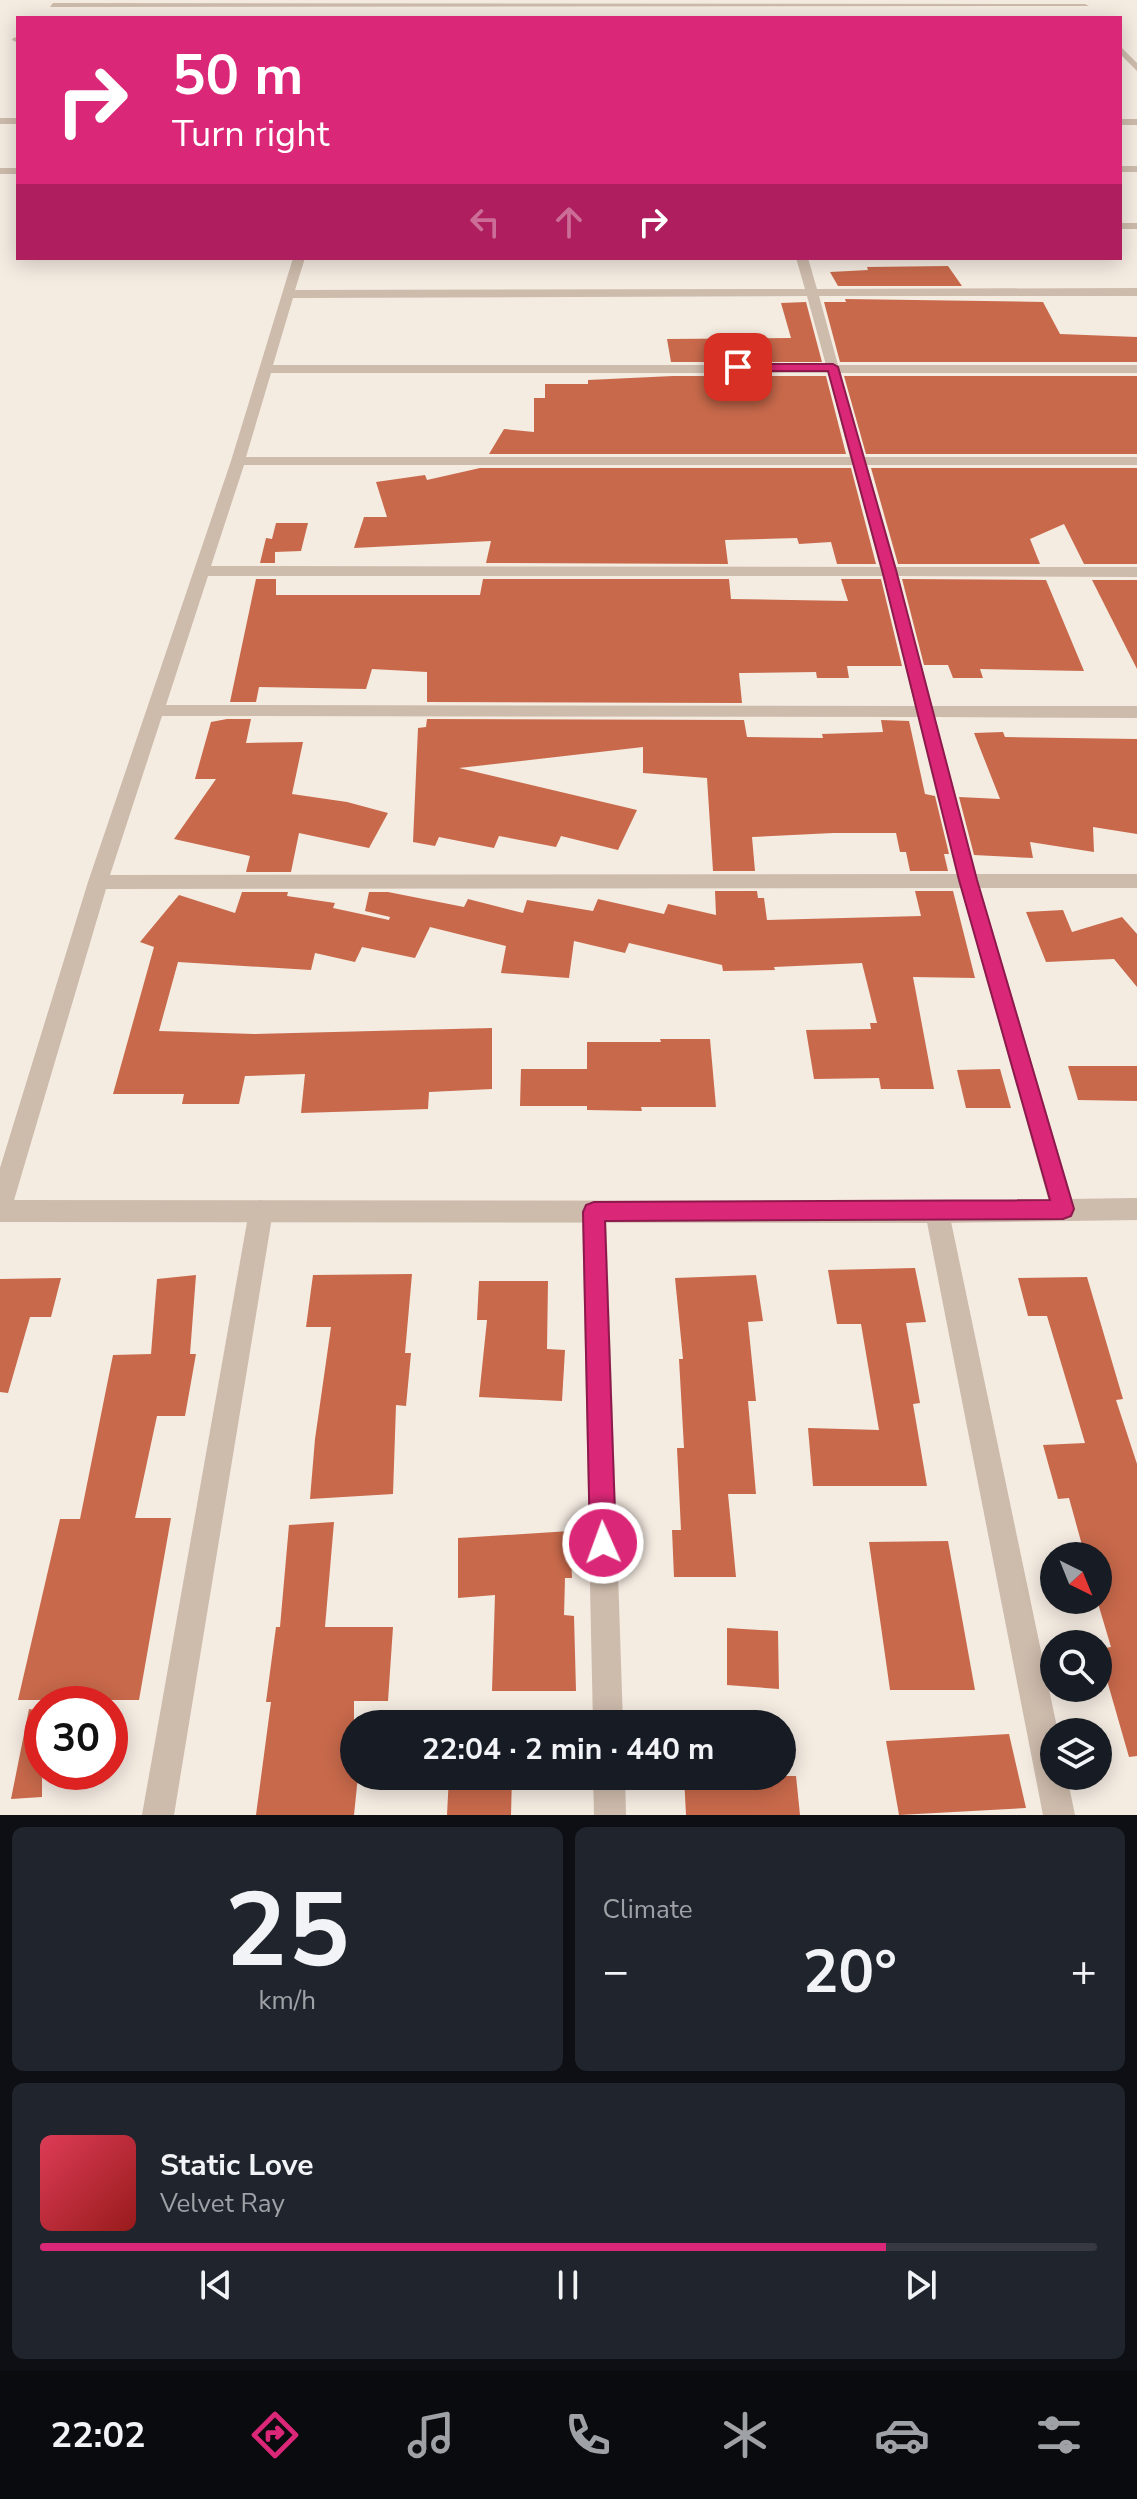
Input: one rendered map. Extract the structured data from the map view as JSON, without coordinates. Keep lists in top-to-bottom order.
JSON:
{
  "north": "bottom right",
  "page": {
    "turn": ["50 m", "Turn right"],
    "limit": "30",
    "trip": "22:04 · 2 min · 440 m",
    "tile": [
      ["25", "km/h"],
      "Climate"
    ],
    "heat": ["−", "20°", "+"],
    "song": ["Static Love", "Velvet Ray"],
    "tabs": "22:02"
  }
}
